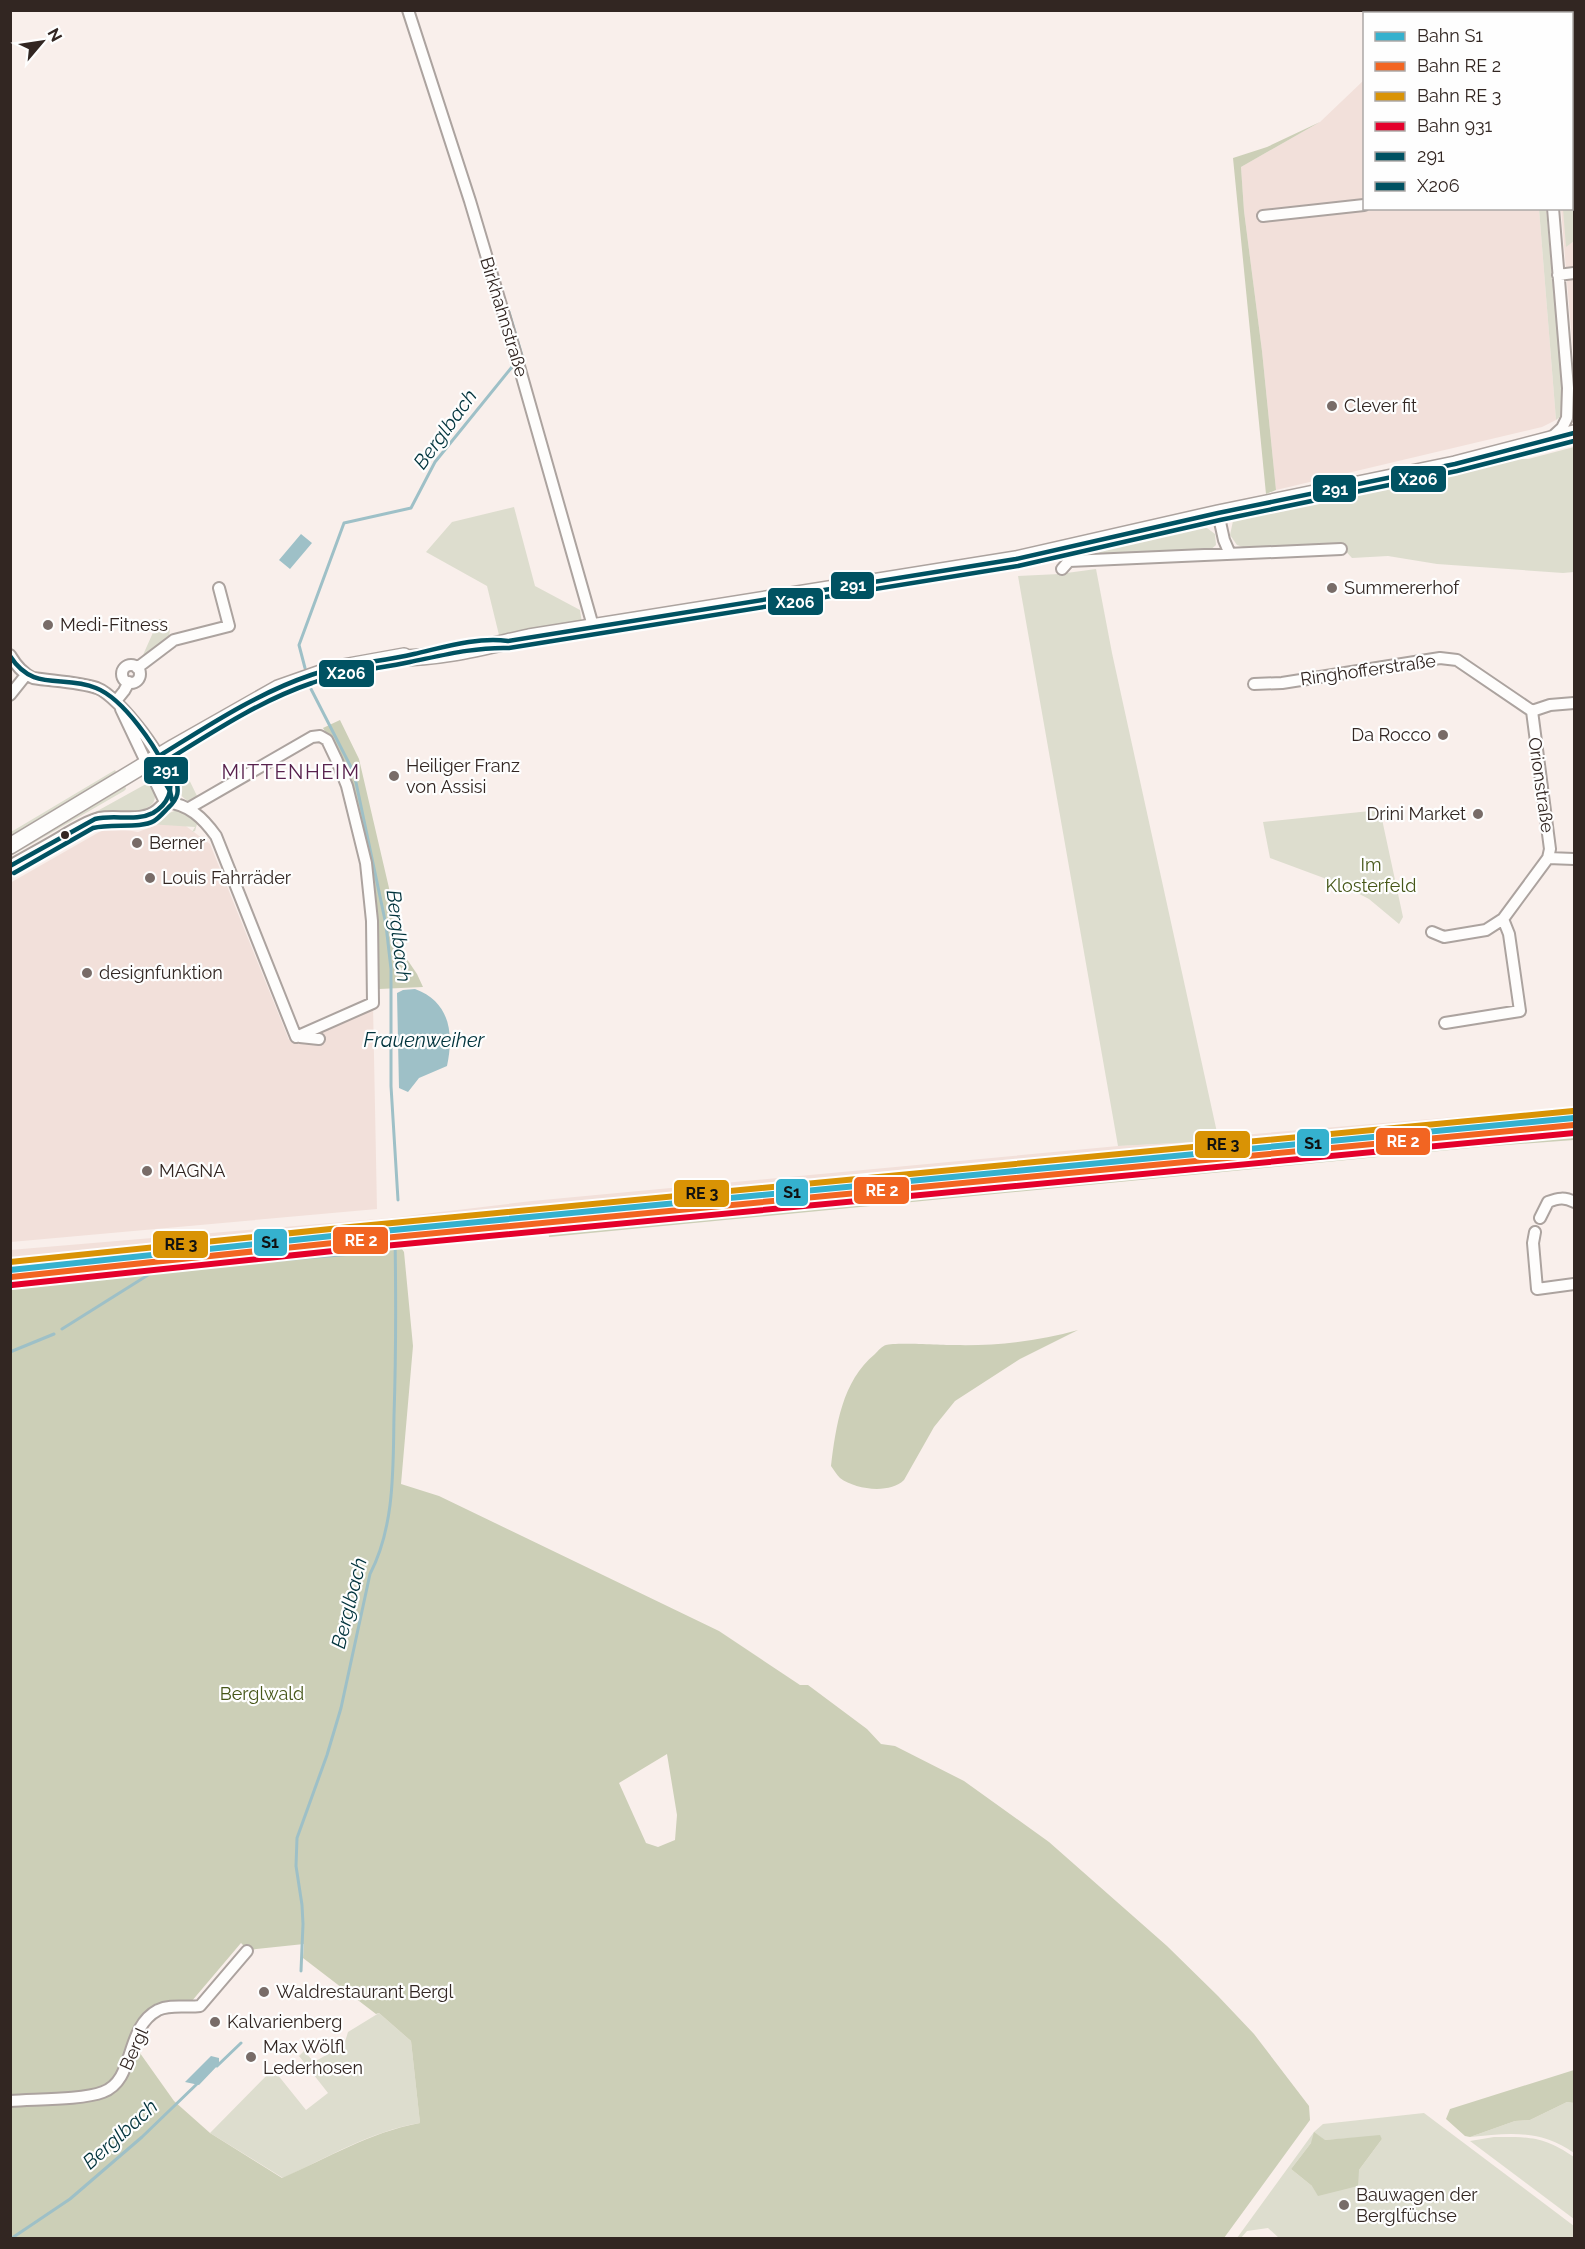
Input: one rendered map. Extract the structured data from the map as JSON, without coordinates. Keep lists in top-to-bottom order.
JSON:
{
  "streets": {
    "street": [
      "Birkhahnstraße",
      "Ringhofferstraße",
      "Orionstraße",
      "Bergl"
    ]
  },
  "crossings": [
    ["Ringhofferstraße", "Orionstraße"]
  ],
  "districts": ["MITTENHEIM"],
  "water": ["Berglbach", "Frauenweiher"],
  "parks": ["Im Klosterfeld", "Berglwald"],
  "places": [
    "Clever fit",
    "Summererhof",
    "Medi-Fitness",
    "Da Rocco",
    "Heiliger Franz von Assisi",
    "Drini Market",
    "Berner",
    "Louis Fahrräder",
    "designfunktion",
    "MAGNA",
    "Waldrestaurant Bergl",
    "Kalvarienberg",
    "Max Wölfl Lederhosen",
    "Bauwagen der Berglfüchse"
  ],
  "lines": [
    "transit line 291",
    "transit line X206",
    "rail line S1",
    "rail line 931"
  ],
  "legend": [
    "Bahn S1",
    "Bahn RE 2",
    "Bahn RE 3",
    "Bahn 931",
    "291",
    "X206"
  ],
  "north": "top right"
}
